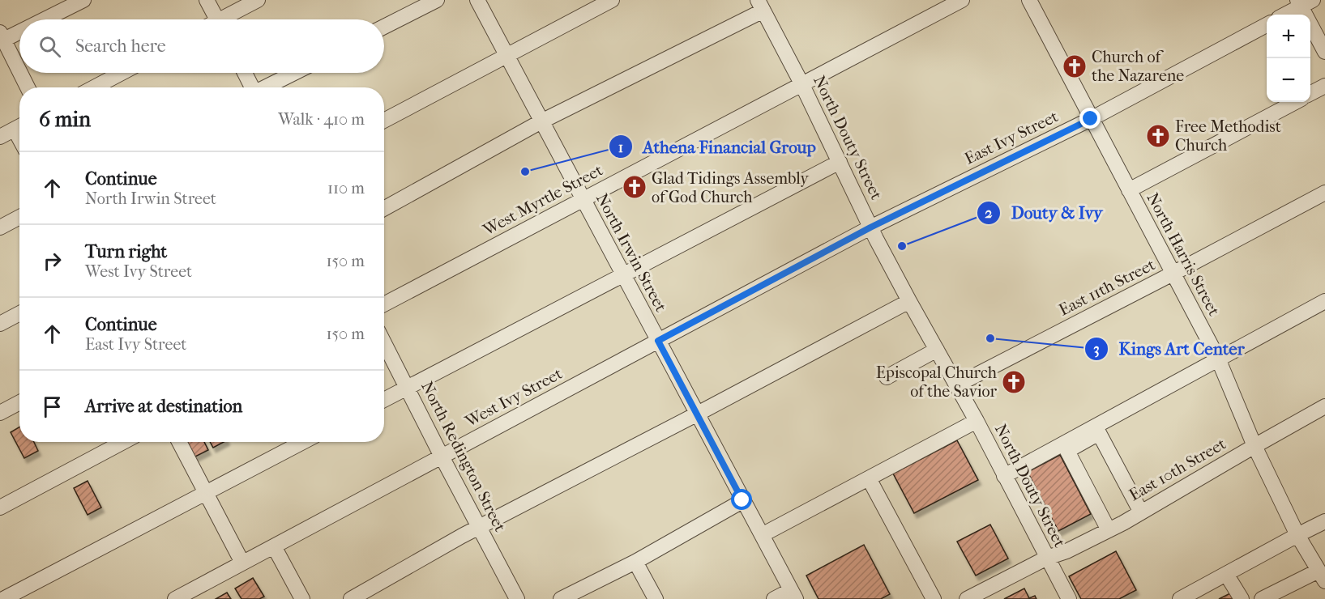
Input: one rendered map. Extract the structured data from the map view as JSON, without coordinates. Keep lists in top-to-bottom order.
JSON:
{
  "streets": {
    "street": [
      "North Douty Street",
      "East Ivy Street",
      "West Myrtle Street",
      "North Irwin Street",
      "North Harris Street",
      "East 11th Street",
      "West Ivy Street",
      "North Redington Street",
      "East 10th Street"
    ]
  },
  "crossings": [
    ["North Douty Street", "East Ivy Street"],
    ["North Douty Street", "West Myrtle Street"],
    ["North Douty Street", "East 11th Street"],
    ["North Douty Street", "West Ivy Street"],
    ["North Douty Street", "East 10th Street"],
    ["East Ivy Street", "North Harris Street"],
    ["East Ivy Street", "West Ivy Street"],
    ["West Myrtle Street", "North Irwin Street"],
    ["North Irwin Street", "West Ivy Street"],
    ["North Harris Street", "East 11th Street"],
    ["North Harris Street", "East 10th Street"],
    ["West Ivy Street", "North Redington Street"]
  ],
  "places": {
    "church": [
      "Church of the Nazarene",
      "Free Methodist Church",
      "Glad Tidings Assembly of God Church",
      "Episcopal Church of the Savior"
    ],
    "other": ["Athena Financial Group", "Douty & Ivy", "Kings Art Center"]
  },
  "page": {
    "map_buttons": ["+", "−"],
    "search": "Search here",
    "heading": ["6 min", "Walk · 410 m"],
    "list": [
      ["Continue", "North Irwin Street", "110 m"],
      ["Turn right", "West Ivy Street", "150 m"],
      ["Continue", "East Ivy Street", "150 m"],
      "Arrive at destination"
    ]
  }
}
